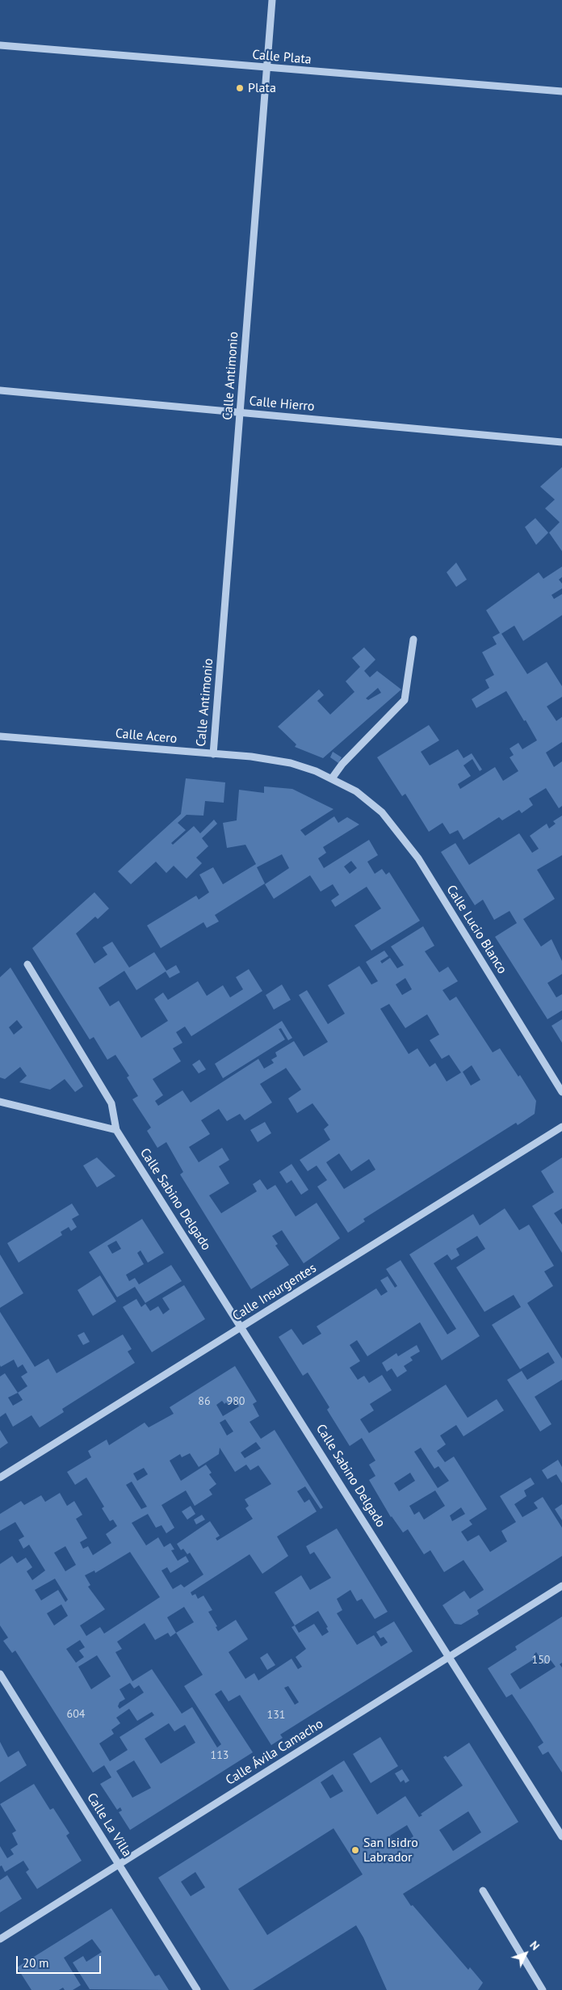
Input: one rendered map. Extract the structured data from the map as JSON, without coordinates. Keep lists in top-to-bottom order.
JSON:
{
  "streets": {
    "street": [
      "Calle Plata",
      "Calle Antimonio",
      "Calle Hierro",
      "Calle Acero",
      "Calle Lucio Blanco",
      "Calle Sabino Delgado",
      "Calle Insurgentes",
      "Calle Ávila Camacho",
      "Calle La Villa"
    ]
  },
  "crossings": [
    ["Calle Plata", "Calle Antimonio"],
    ["Calle Antimonio", "Calle Hierro"],
    ["Calle Antimonio", "Calle Acero"],
    ["Calle Acero", "Calle Lucio Blanco"],
    ["Calle Sabino Delgado", "Calle Insurgentes"],
    ["Calle Sabino Delgado", "Calle Ávila Camacho"],
    ["Calle Ávila Camacho", "Calle La Villa"]
  ],
  "places": ["Plata", "San Isidro Labrador"],
  "house_numbers": [
    "86",
    "980",
    "150",
    "604",
    "131",
    "113"
  ],
  "scale_bar": "20 m",
  "north": "top right"
}
